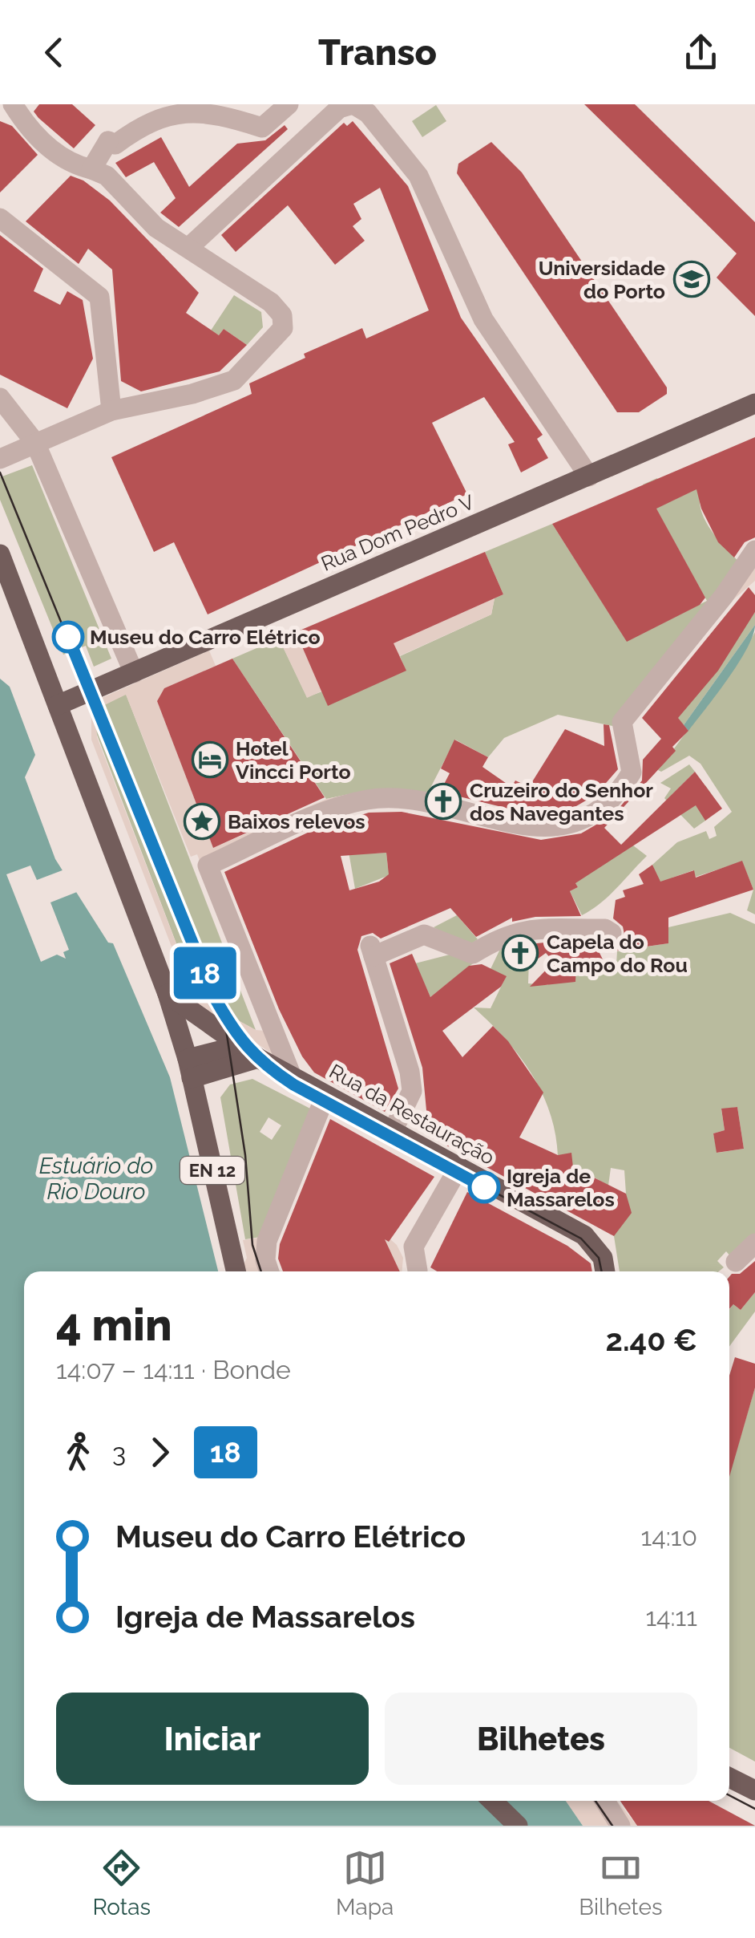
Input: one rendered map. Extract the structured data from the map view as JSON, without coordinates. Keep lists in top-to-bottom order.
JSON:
{
  "streets": {
    "main road": ["Rua Dom Pedro V", "Rua da Restauração", "EN 12"]
  },
  "crossings": [
    ["Rua Dom Pedro V", "EN 12"],
    ["Rua da Restauração", "EN 12"]
  ],
  "water": ["Estuário do Rio Douro"],
  "places": {
    "school or university": ["Universidade do Porto"],
    "other": ["Museu do Carro Elétrico", "Igreja de Massarelos"],
    "hotel": ["Hotel Vincci Porto"],
    "church": ["Cruzeiro do Senhor dos Navegantes", "Capela do Campo do Rou"],
    "place": ["Baixos relevos"]
  },
  "lines": ["tram line 18"],
  "page": {
    "header": "Transo",
    "on_map": "18",
    "heading": ["4 min", "14:07 – 14:11 · Bonde", "2.40 €"],
    "legs": ["3", "18"],
    "list": [
      {
        "name": "Museu do Carro Elétrico",
        "value": "14:10"
      },
      {
        "name": "Igreja de Massarelos",
        "value": "14:11"
      }
    ],
    "buttons": ["Iniciar", "Bilhetes"],
    "tabs": ["Rotas", "Mapa", "Bilhetes"]
  }
}
